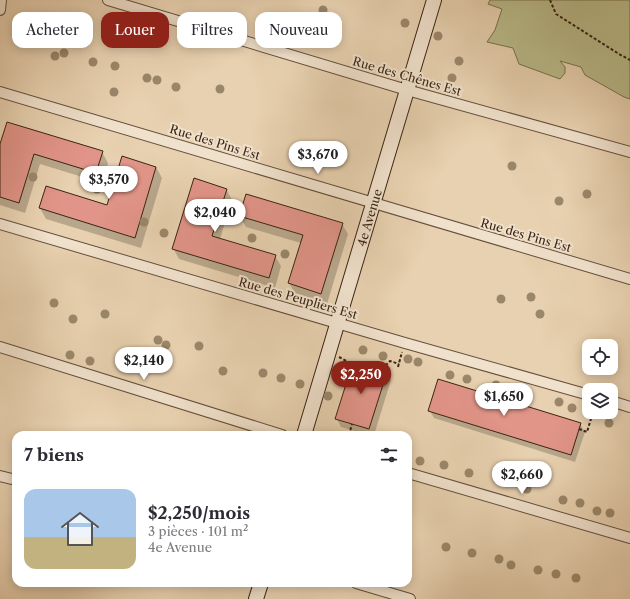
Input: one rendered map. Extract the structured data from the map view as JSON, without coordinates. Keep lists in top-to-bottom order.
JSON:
{
  "streets": {
    "street": [
      "Rue des Chênes Est",
      "Rue des Pins Est",
      "4e Avenue",
      "Rue des Peupliers Est"
    ]
  },
  "crossings": [
    ["Rue des Chênes Est", "4e Avenue"],
    ["Rue des Pins Est", "4e Avenue"],
    ["4e Avenue", "Rue des Peupliers Est"]
  ],
  "page": {
    "chip": [
      "Acheter",
      "Louer",
      "Filtres",
      "Nouveau"
    ],
    "price": [
      "$3,670",
      "$3,570",
      "$2,040",
      "$2,140",
      "$2,250",
      "$1,650",
      "$2,660"
    ],
    "heading": "7 biens",
    "list": [
      {
        "name": "$2,250/mois",
        "note": "3 pièces · 101 m² · 4e Avenue"
      }
    ]
  }
}
